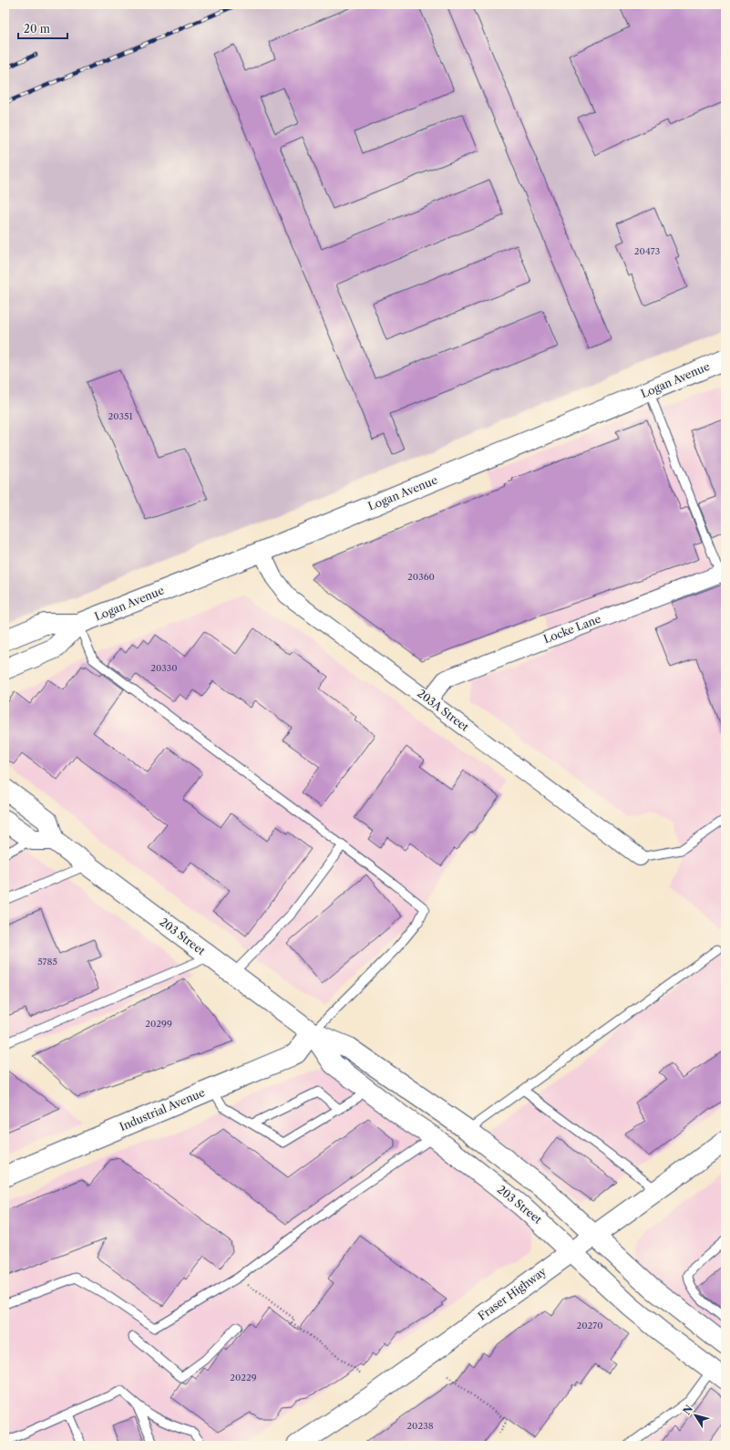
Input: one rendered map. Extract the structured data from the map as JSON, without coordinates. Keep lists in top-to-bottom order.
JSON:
{
  "streets": {
    "main road": [
      "Logan Avenue",
      "203 Street",
      "Industrial Avenue",
      "Fraser Highway"
    ],
    "street": ["Locke Lane", "203A Street"]
  },
  "crossings": [
    ["Logan Avenue", "203A Street"],
    ["Locke Lane", "203A Street"],
    ["203 Street", "Industrial Avenue"],
    ["203 Street", "Fraser Highway"]
  ],
  "house_numbers": [
    "20473",
    "20351",
    "20360",
    "20330",
    "5785",
    "20299",
    "20270",
    "20229",
    "20238"
  ],
  "scale_bar": "20 m",
  "north": "top left"
}
